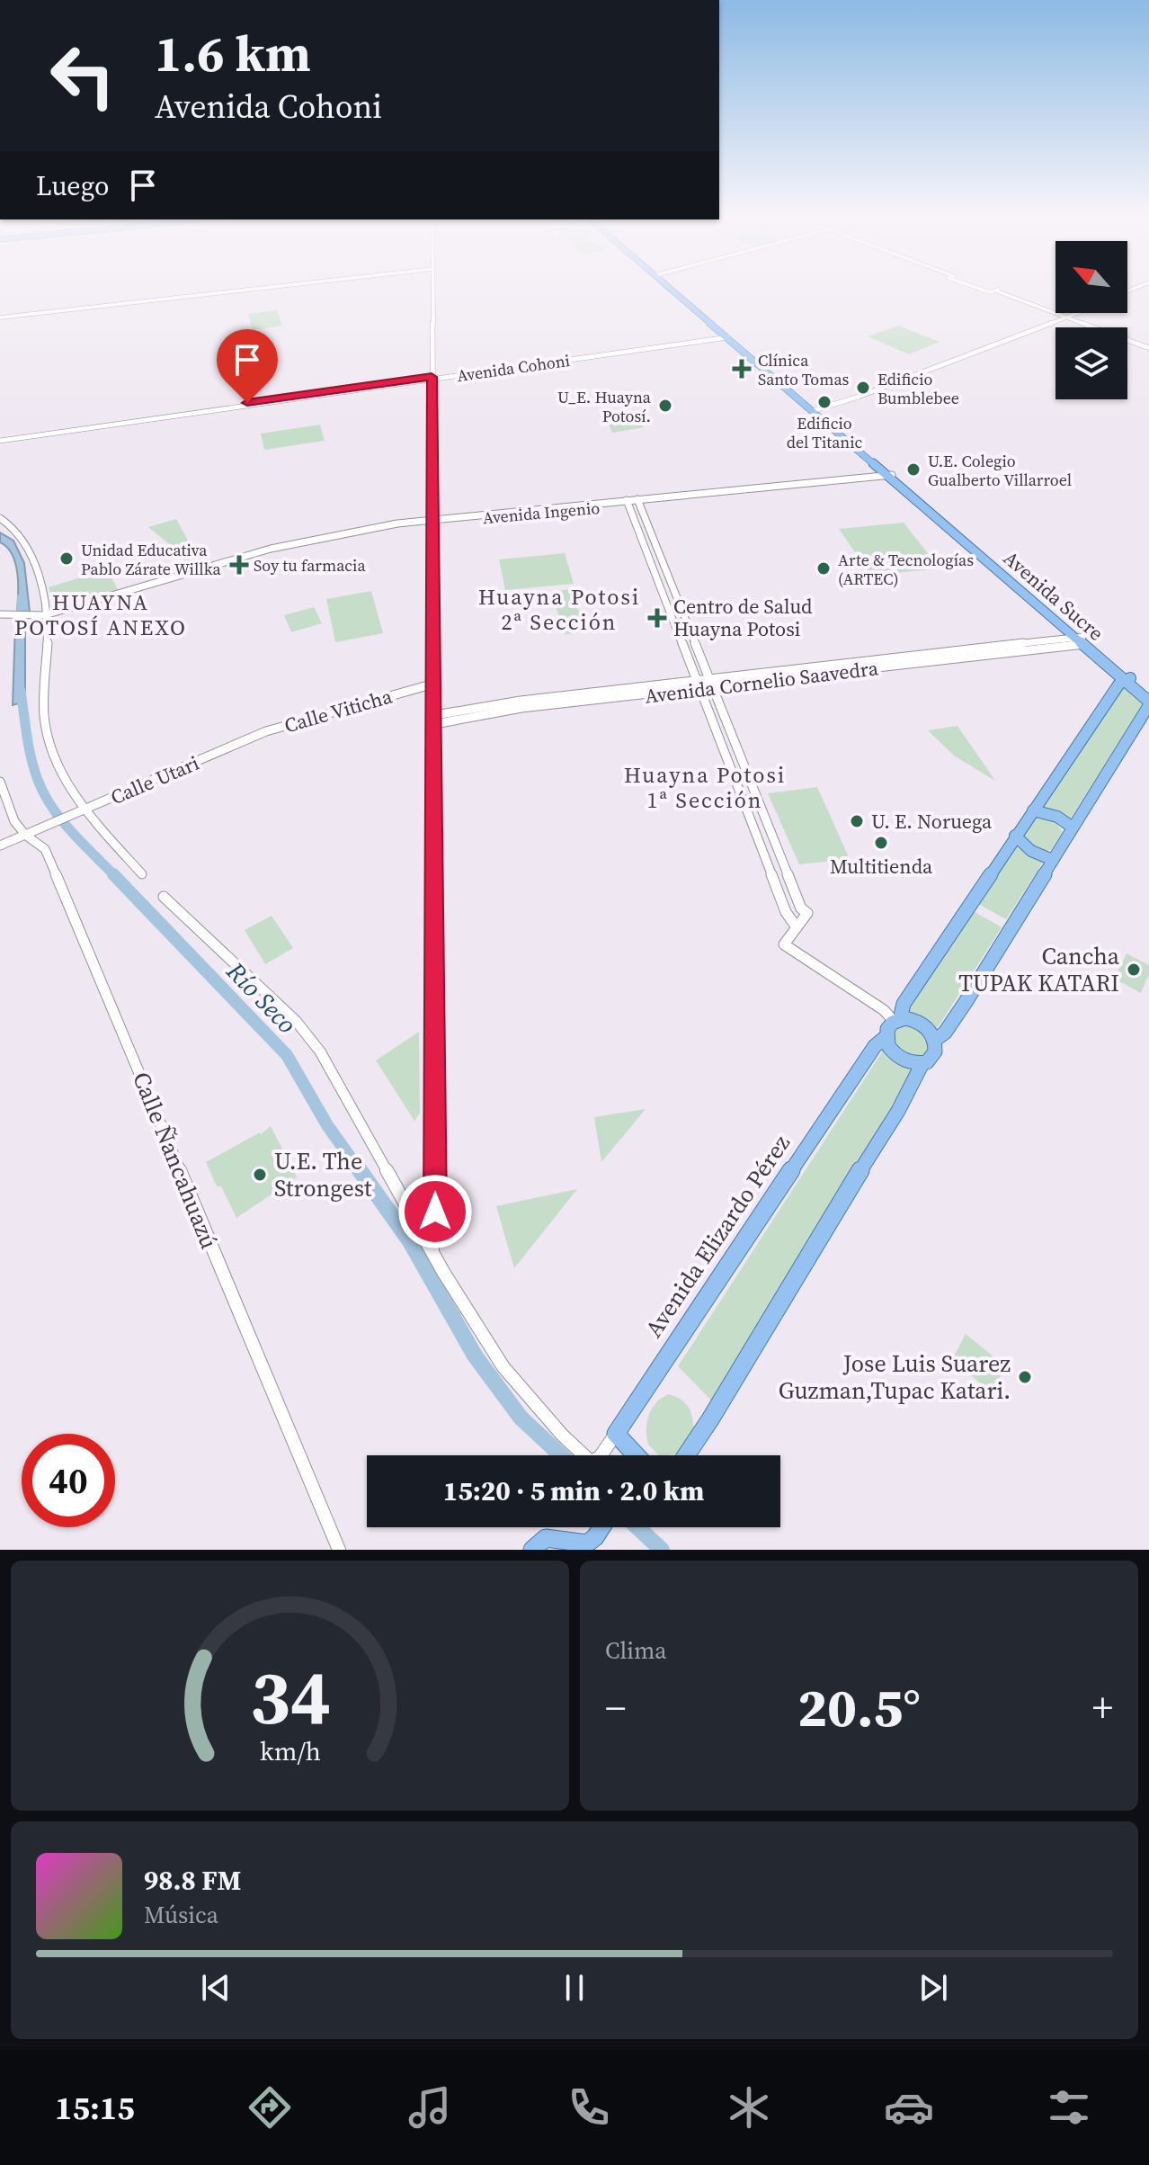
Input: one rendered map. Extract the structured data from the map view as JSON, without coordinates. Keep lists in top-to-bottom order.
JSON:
{
  "streets": {
    "main road": ["Avenida Sucre", "Avenida Elizardo Pérez"],
    "street": [
      "Avenida Cohoni",
      "Avenida Ingenio",
      "Avenida Cornelio Saavedra",
      "Calle Viticha",
      "Calle Utari",
      "Calle Ñancahuazú"
    ]
  },
  "crossings": [
    ["Avenida Ingenio", "Avenida Sucre"],
    ["Avenida Sucre", "Avenida Cornelio Saavedra"],
    ["Calle Viticha", "Calle Utari"],
    ["Calle Utari", "Calle Ñancahuazú"]
  ],
  "districts": ["Huayna Potosi 2ª Sección", "HUAYNA POTOSÍ ANEXO", "Huayna Potosi 1ª Sección"],
  "water": ["Río Seco"],
  "places": {
    "health": ["Clínica Santo Tomas", "Soy tu farmacia", "Centro de Salud Huayna Potosi"],
    "other": [
      "Edificio Bumblebee",
      "Edificio del Titanic",
      "U_E. Huayna Potosí.",
      "U.E. Colegio Gualberto Villarroel",
      "Unidad Educativa Pablo Zárate Willka",
      "Arte & Tecnologías (ARTEC)",
      "U. E. Noruega",
      "Multitienda",
      "Cancha TUPAK KATARI",
      "U.E. The Strongest",
      "Jose Luis Suarez Guzman,Tupac Katari."
    ]
  },
  "north": "top left",
  "page": {
    "turn": ["1.6 km", "Avenida Cohoni"],
    "then": "Luego",
    "limit": "40",
    "trip": "15:20 · 5 min · 2.0 km",
    "tile": "Clima",
    "heat": ["−", "20.5°", "+"],
    "song": ["98.8 FM", "Música"],
    "tabs": "15:15",
    "gauge": ["34", "km/h"]
  }
}
